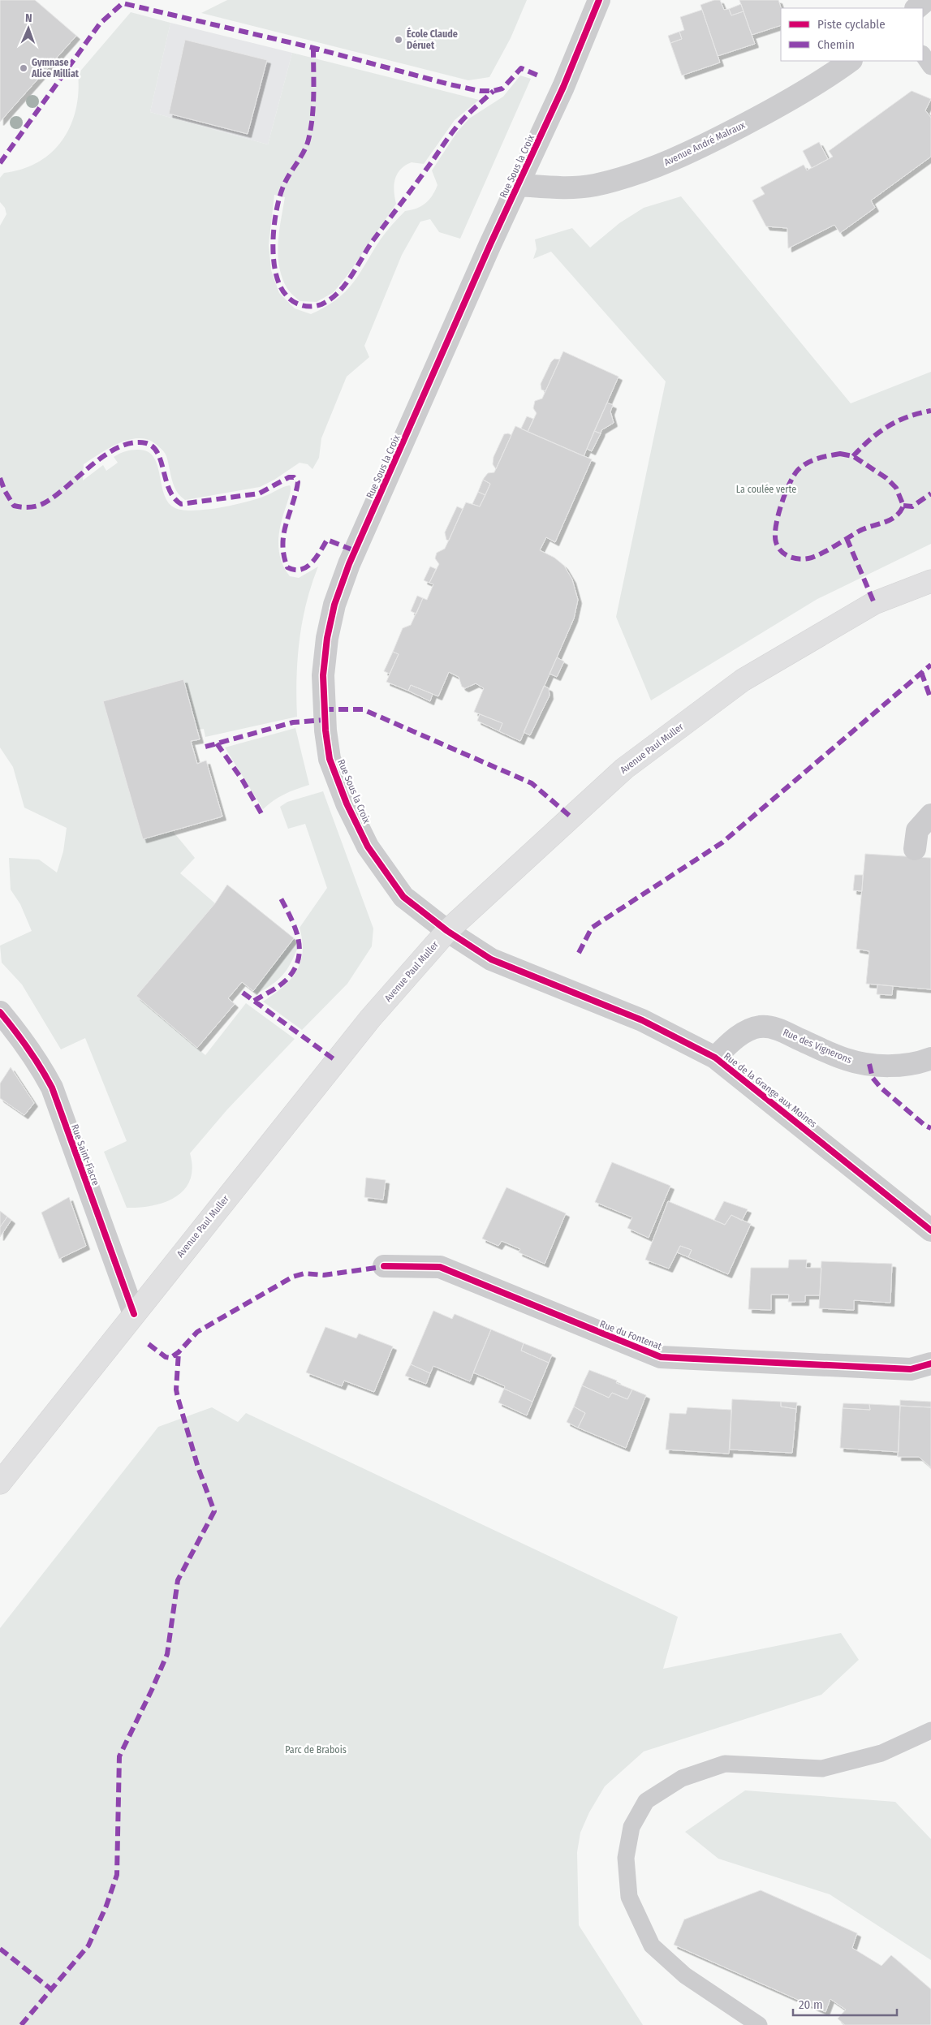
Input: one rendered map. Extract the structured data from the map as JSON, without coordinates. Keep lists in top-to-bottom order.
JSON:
{
  "streets": {
    "main road": ["Avenue Paul Muller"],
    "street": [
      "Avenue André Malraux",
      "Rue Sous la Croix",
      "Rue des Vignerons",
      "Rue de la Grange aux Moines",
      "Rue Saint-Fiacre",
      "Rue du Fontenat"
    ]
  },
  "crossings": [
    ["Avenue André Malraux", "Rue Sous la Croix"],
    ["Rue Sous la Croix", "Avenue Paul Muller"],
    ["Rue Sous la Croix", "Rue de la Grange aux Moines"],
    ["Avenue Paul Muller", "Rue de la Grange aux Moines"],
    ["Avenue Paul Muller", "Rue Saint-Fiacre"],
    ["Rue des Vignerons", "Rue de la Grange aux Moines"]
  ],
  "parks": ["La coulée verte", "Parc de Brabois"],
  "places": ["École Claude Déruet", "Gymnase Alice Milliat"],
  "legend": ["Piste cyclable", "Chemin"],
  "scale_bar": "20 m",
  "north": "top"
}
